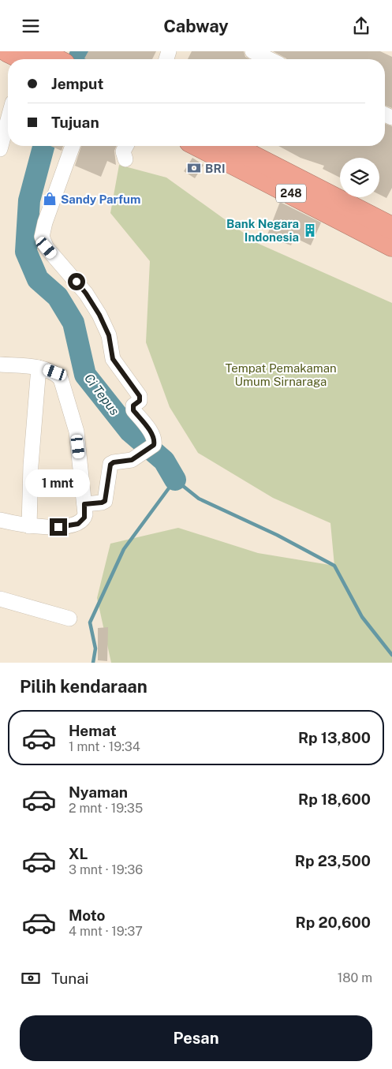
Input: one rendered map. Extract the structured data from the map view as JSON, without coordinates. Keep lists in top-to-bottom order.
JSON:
{
  "streets": {
    "highway": ["248"]
  },
  "water": ["Ci Tepus"],
  "parks": ["Tempat Pemakaman Umum Sirnaraga"],
  "places": {
    "bank": ["BRI"],
    "shop": ["Sandy Parfum"],
    "building": ["Bank Negara Indonesia"]
  },
  "page": {
    "header": "Cabway",
    "banner": ["Jemput", "Tujuan"],
    "bubble": "1 mnt",
    "heading": "Pilih kendaraan",
    "list": [
      {
        "name": "Hemat",
        "note": "1 mnt · 19:34",
        "value": "Rp 13,800"
      },
      {
        "name": "Nyaman",
        "note": "2 mnt · 19:35",
        "value": "Rp 18,600"
      },
      {
        "name": "XL",
        "note": "3 mnt · 19:36",
        "value": "Rp 23,500"
      },
      {
        "name": "Moto",
        "note": "4 mnt · 19:37",
        "value": "Rp 20,600"
      }
    ],
    "pay": ["Tunai", "180 m"],
    "buttons": "Pesan"
  }
}
